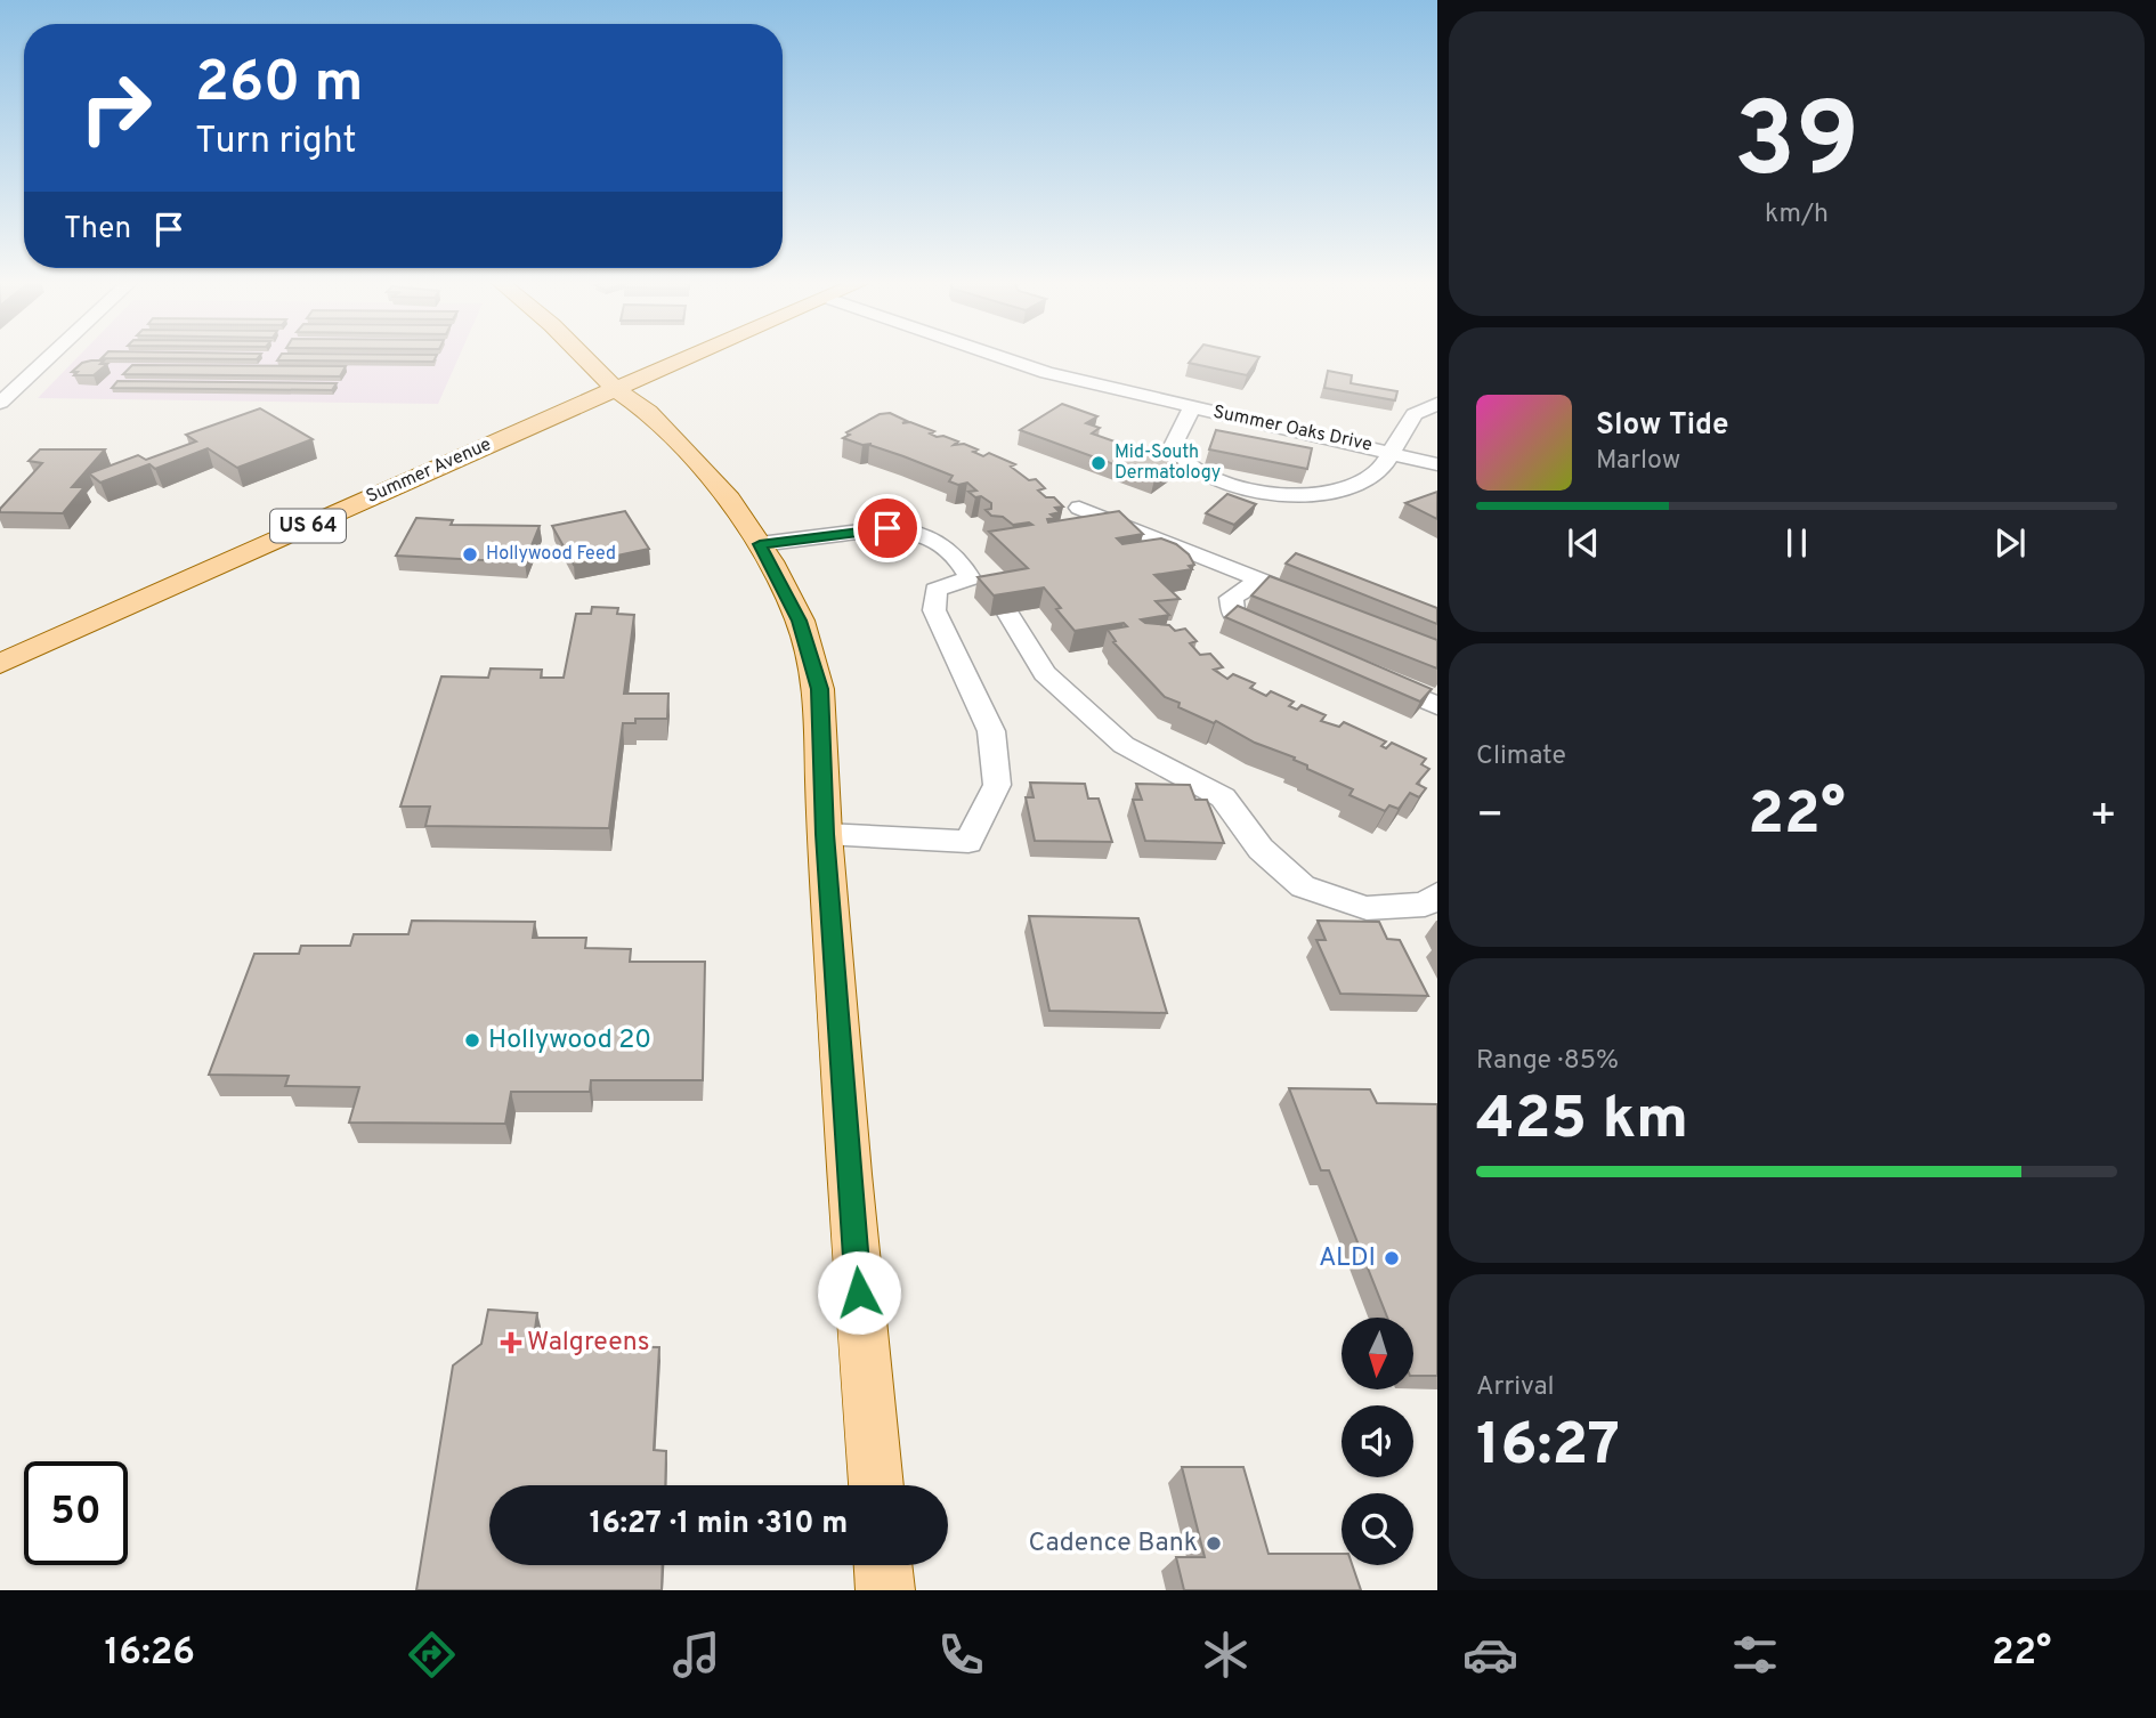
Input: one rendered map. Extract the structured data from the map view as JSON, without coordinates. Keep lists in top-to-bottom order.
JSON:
{
  "streets": {
    "main road": ["Summer Avenue", "US 64"],
    "street": ["Summer Oaks Drive"]
  },
  "places": {
    "other": [
      "Mid-South Dermatology",
      "Hollywood Feed",
      "Hollywood 20",
      "ALDI",
      "Cadence Bank"
    ],
    "health": ["Walgreens"]
  },
  "north": "bottom",
  "page": {
    "tile": [
      ["39", "km/h"],
      "Climate",
      ["Range · 85%", "425 km"],
      ["Arrival", "16:27"]
    ],
    "turn": ["260 m", "Turn right"],
    "then": "Then",
    "song": ["Slow Tide", "Marlow"],
    "heat": ["−", "22°", "+"],
    "limit": "50",
    "trip": "16:27 · 1 min · 310 m",
    "tabs": ["16:26", "22°"]
  }
}
